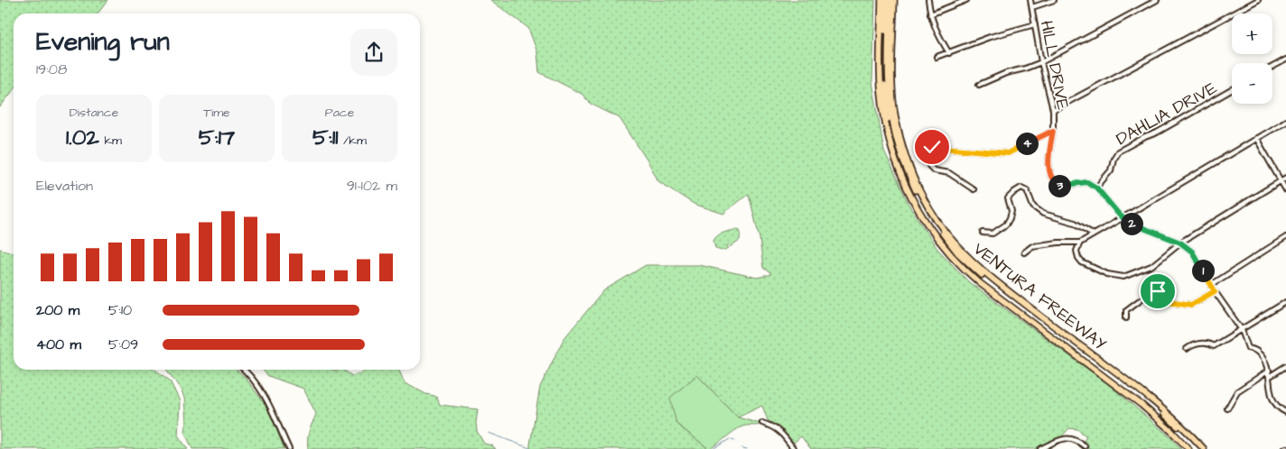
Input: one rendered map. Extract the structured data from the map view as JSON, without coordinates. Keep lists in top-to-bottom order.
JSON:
{
  "streets": {
    "highway": ["VENTURA FREEWAY"],
    "street": ["HILL DRIVE", "DAHLIA DRIVE"]
  },
  "crossings": [
    ["HILL DRIVE", "DAHLIA DRIVE"]
  ],
  "page": {
    "map_buttons": ["+", "−"],
    "heading": ["Evening run", "19:08"],
    "stats": [
      ["Distance", "1.02 km"],
      ["Time", "5:17"],
      ["Pace", "5:11 /km"]
    ],
    "pins": [
      "4",
      "3",
      "2",
      "1"
    ],
    "chart": ["Elevation", "91–102 m"],
    "list": [
      {
        "name": "200 m",
        "note": "5:10"
      },
      {
        "name": "400 m",
        "note": "5:09"
      }
    ]
  }
}
